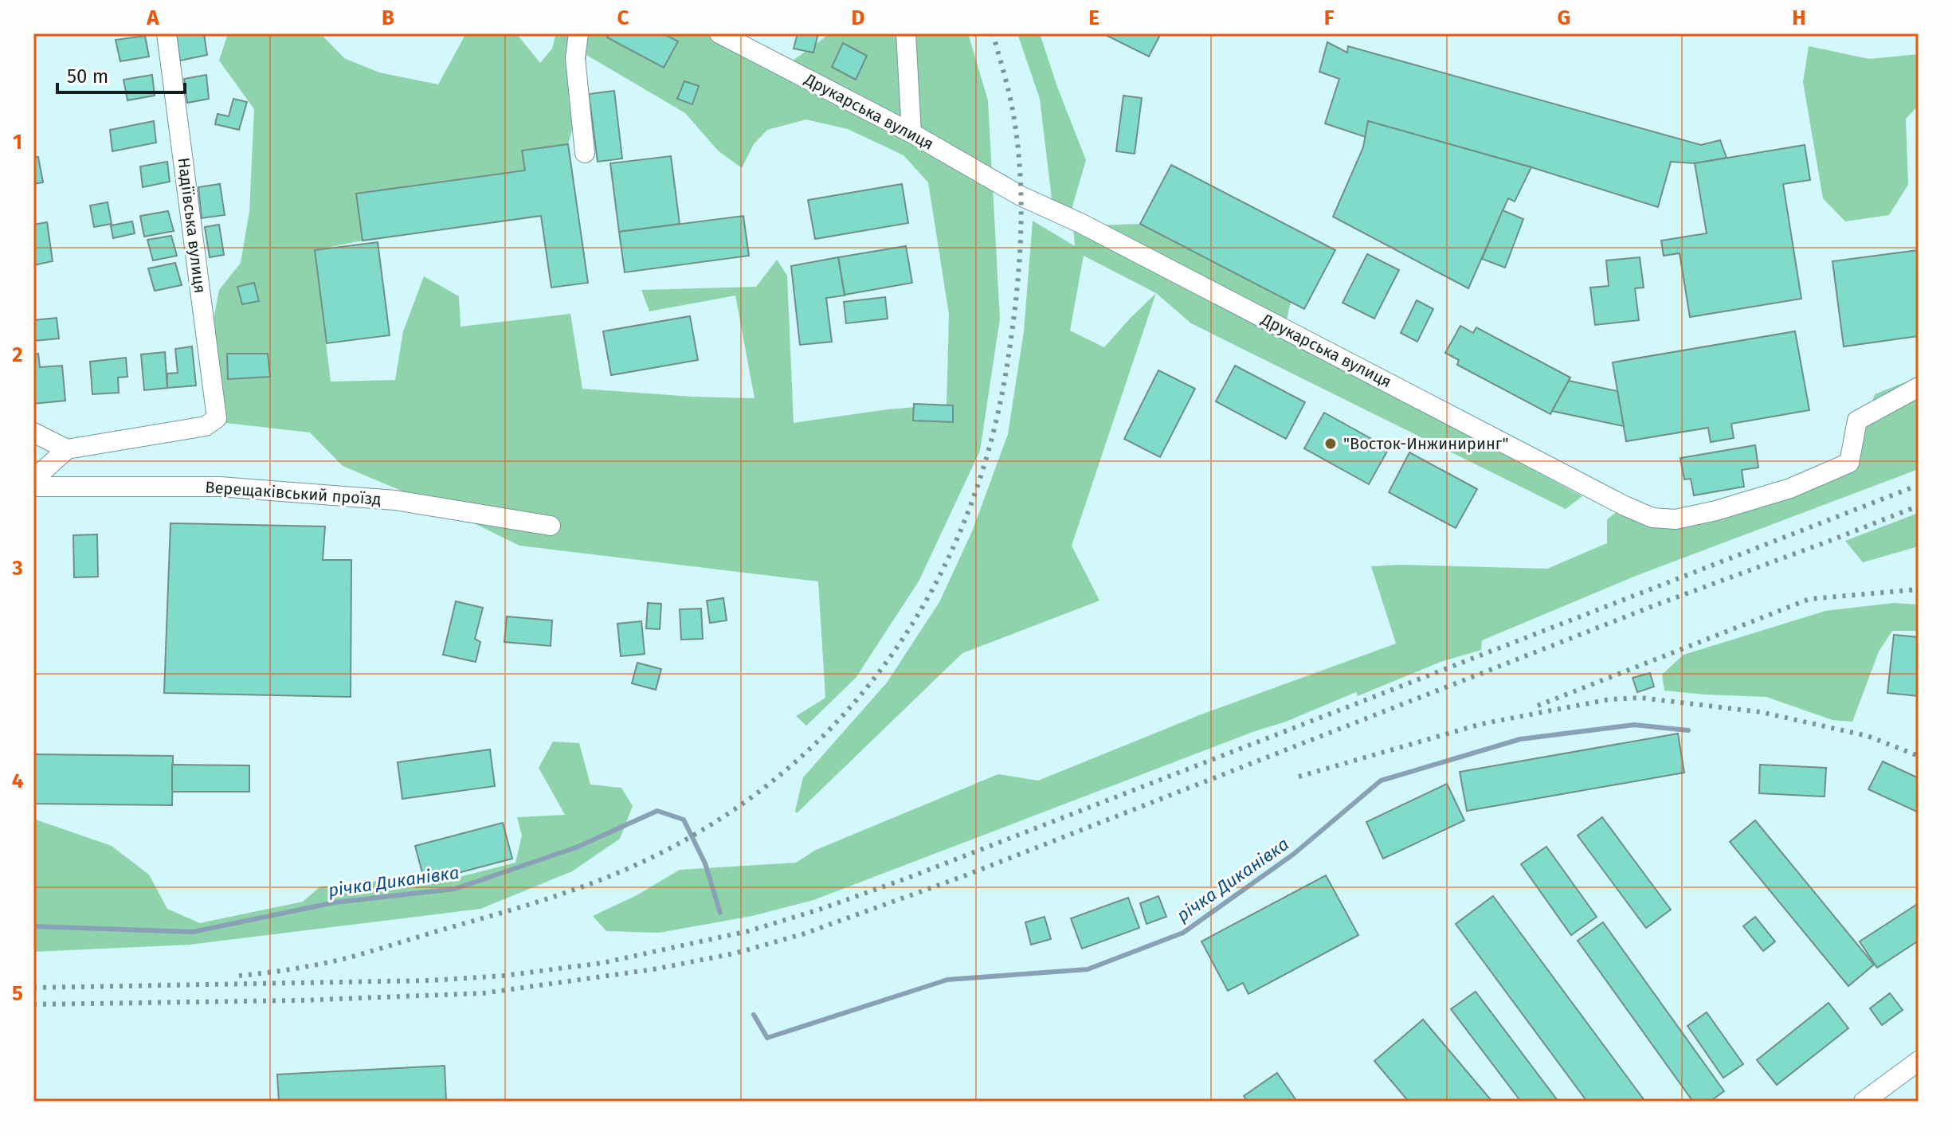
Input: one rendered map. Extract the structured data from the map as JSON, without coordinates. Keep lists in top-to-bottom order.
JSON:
{
  "streets": {
    "street": ["Друкарська вулиця", "Надіївська вулиця", "Верещаківський проїзд"]
  },
  "water": ["річка Диканівка"],
  "places": ["\"Восток-Инжиниринг\""],
  "scale_bar": "50 m",
  "grid": {
    "columns": [
      "A",
      "B",
      "C",
      "D",
      "E",
      "F",
      "G",
      "H"
    ],
    "rows": [
      "1",
      "2",
      "3",
      "4",
      "5"
    ]
  }
}
